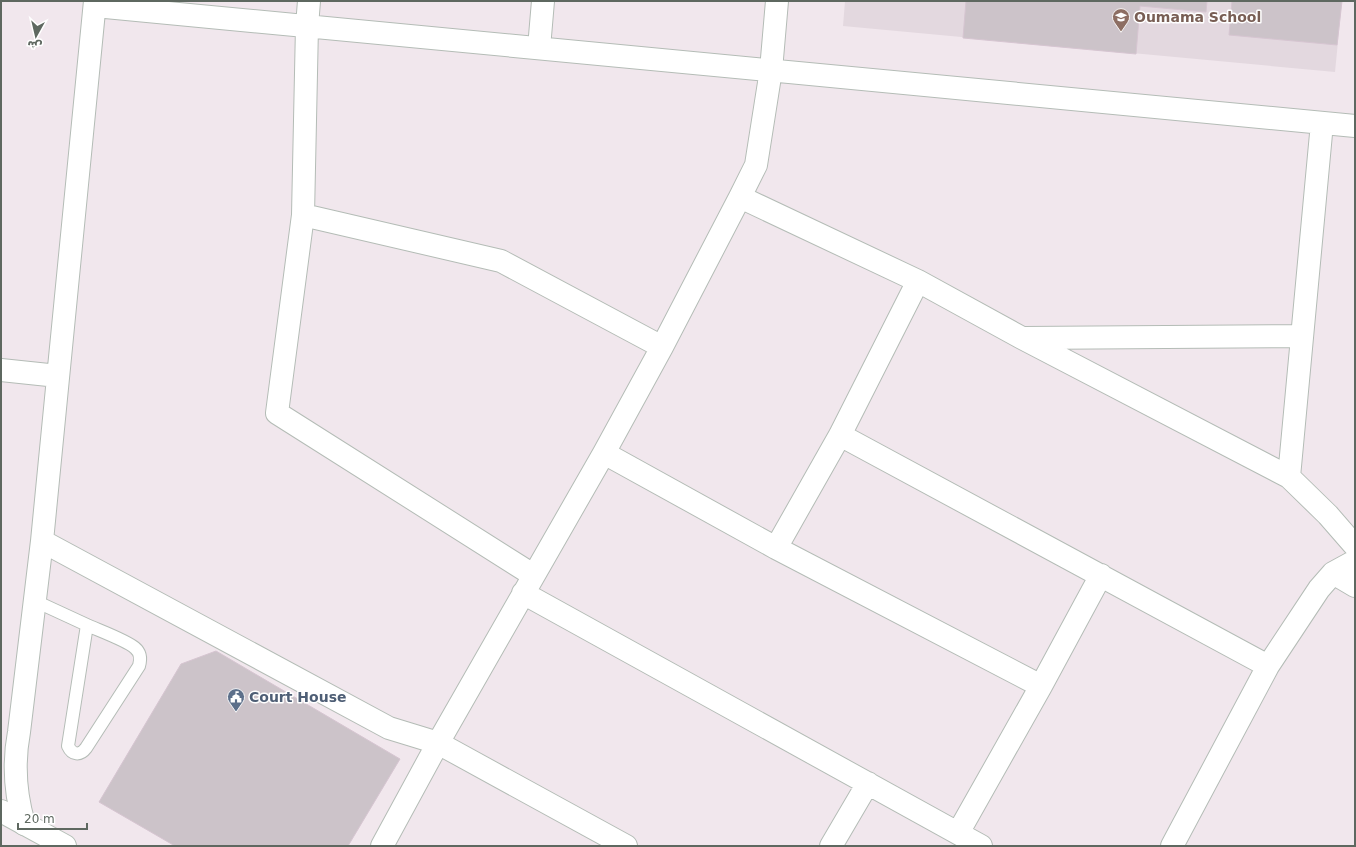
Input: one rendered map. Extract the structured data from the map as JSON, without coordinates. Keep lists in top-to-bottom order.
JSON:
{
  "places": {
    "school or university": ["Oumama School"],
    "public building": ["Court House"]
  },
  "scale_bar": "20 m",
  "north": "bottom"
}
